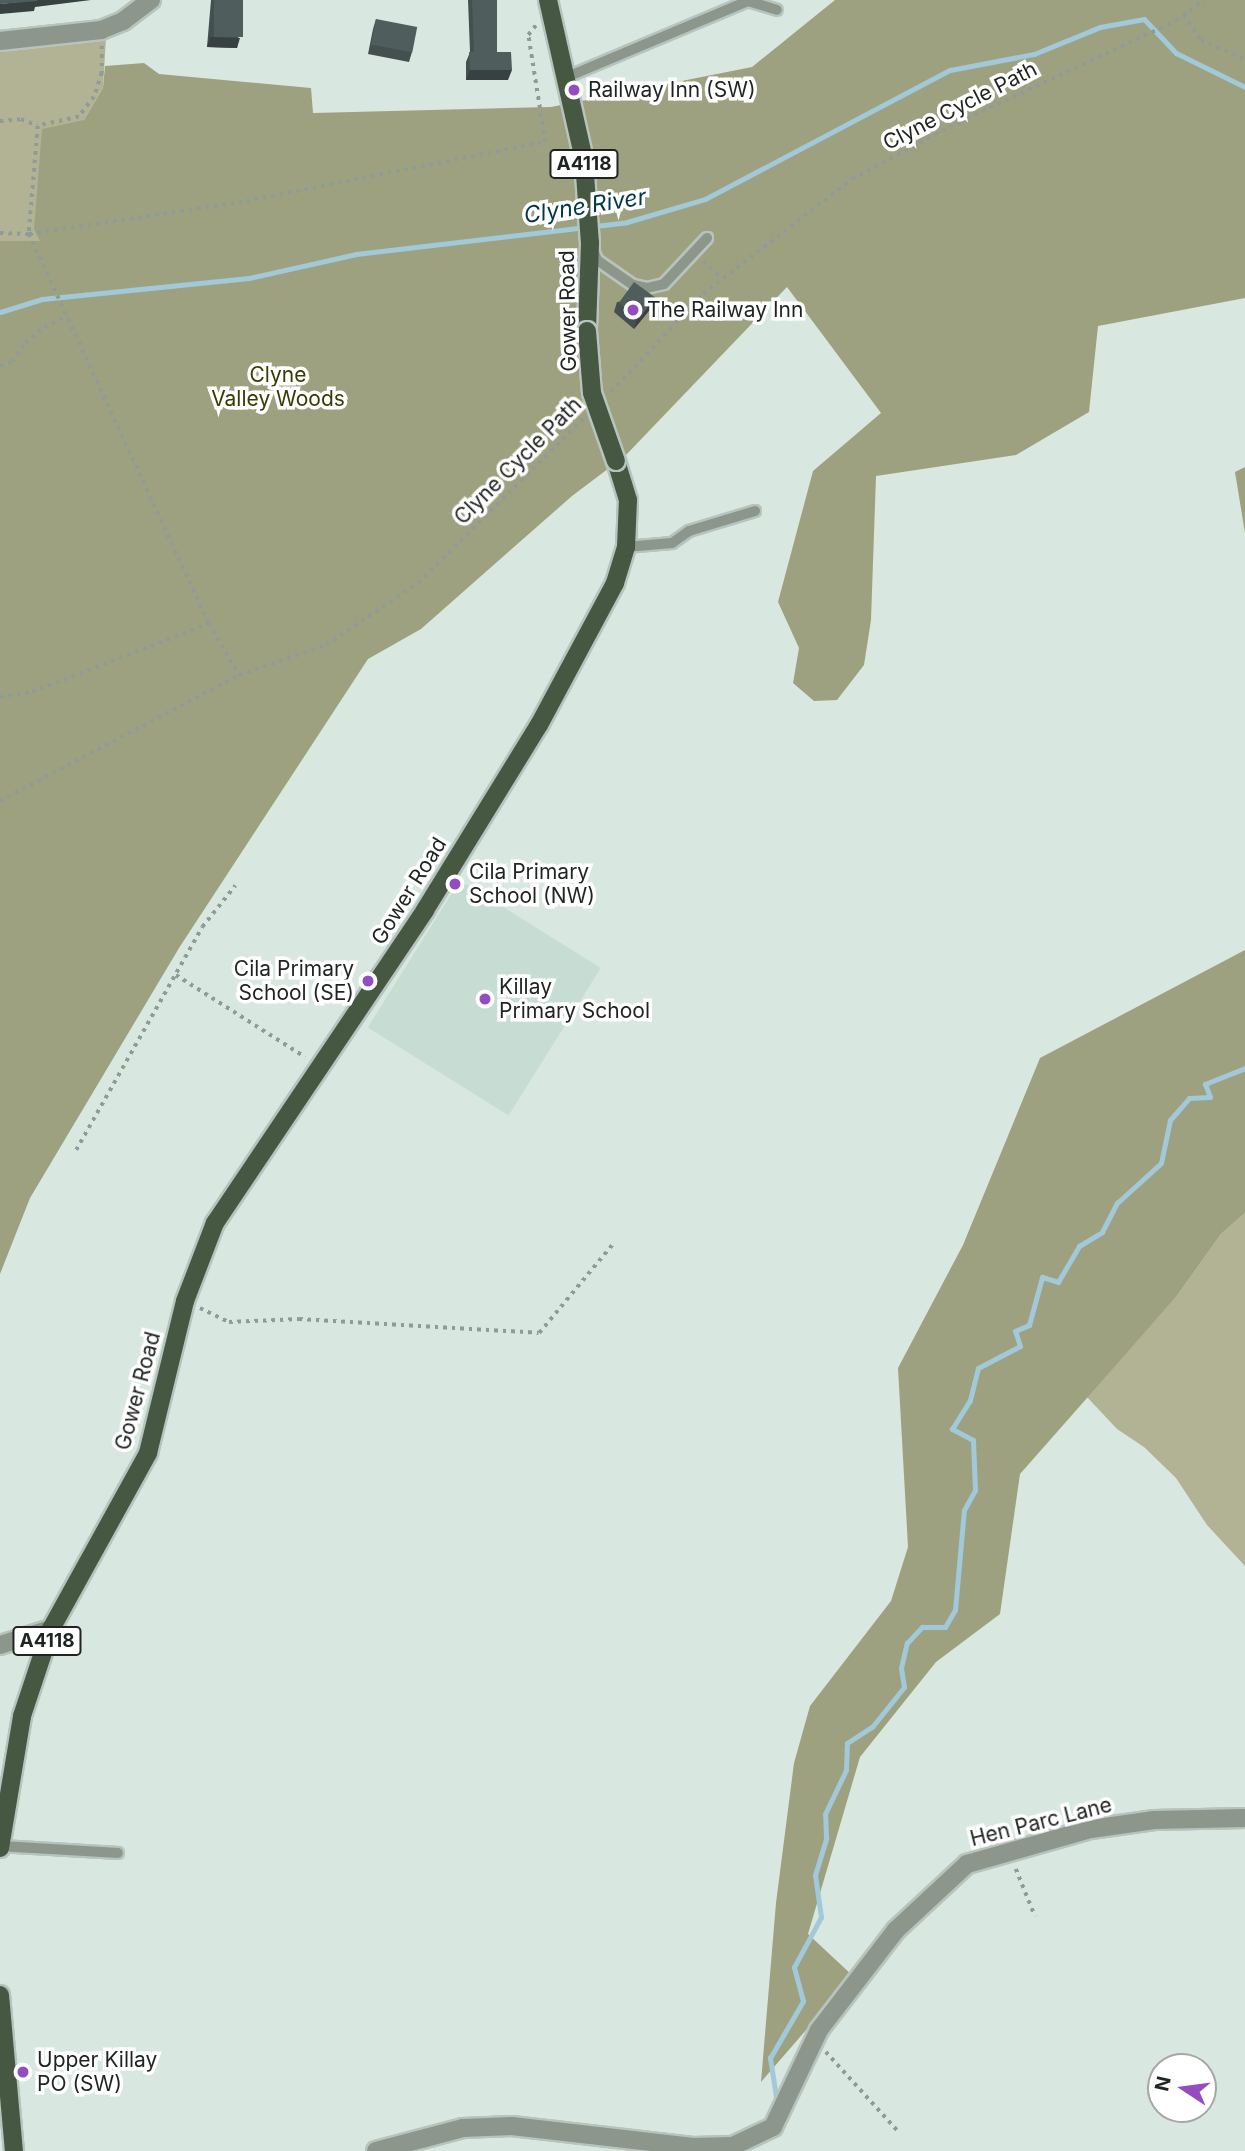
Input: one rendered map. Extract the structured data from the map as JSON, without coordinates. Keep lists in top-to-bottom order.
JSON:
{
  "streets": {
    "main road": ["A4118", "Gower Road"],
    "street": ["Hen Parc Lane"],
    "path": ["Clyne Cycle Path"]
  },
  "water": ["Clyne River"],
  "parks": ["Clyne Valley Woods"],
  "places": [
    "Railway Inn (SW)",
    "The Railway Inn",
    "Cila Primary School (NW)",
    "Cila Primary School (SE)",
    "Killay Primary School",
    "Upper Killay PO (SW)"
  ],
  "north": "left"
}
